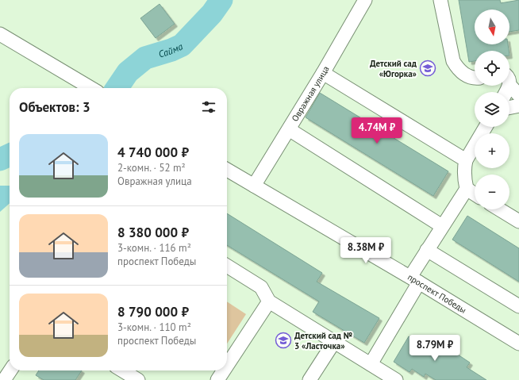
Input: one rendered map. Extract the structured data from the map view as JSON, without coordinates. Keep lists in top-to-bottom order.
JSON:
{
  "streets": {
    "street": ["Овражная улица", "проспект Победы"]
  },
  "crossings": [
    ["Овражная улица", "проспект Победы"]
  ],
  "water": ["Сайма"],
  "places": {
    "school or university": ["Детский сад «Югорка»", "Детский сад № 3 «Ласточка»"]
  },
  "north": "bottom",
  "page": {
    "map_buttons": ["+", "−"],
    "heading": "Объектов: 3",
    "price": ["4.74M ₽", "8.38M ₽", "8.79M ₽"],
    "list": [
      {
        "name": "4 740 000 ₽",
        "note": "2-комн. · 52 m² · Овражная улица"
      },
      {
        "name": "8 380 000 ₽",
        "note": "3-комн. · 116 m² · проспект Победы"
      },
      {
        "name": "8 790 000 ₽",
        "note": "3-комн. · 110 m² · проспект Победы"
      }
    ]
  }
}
